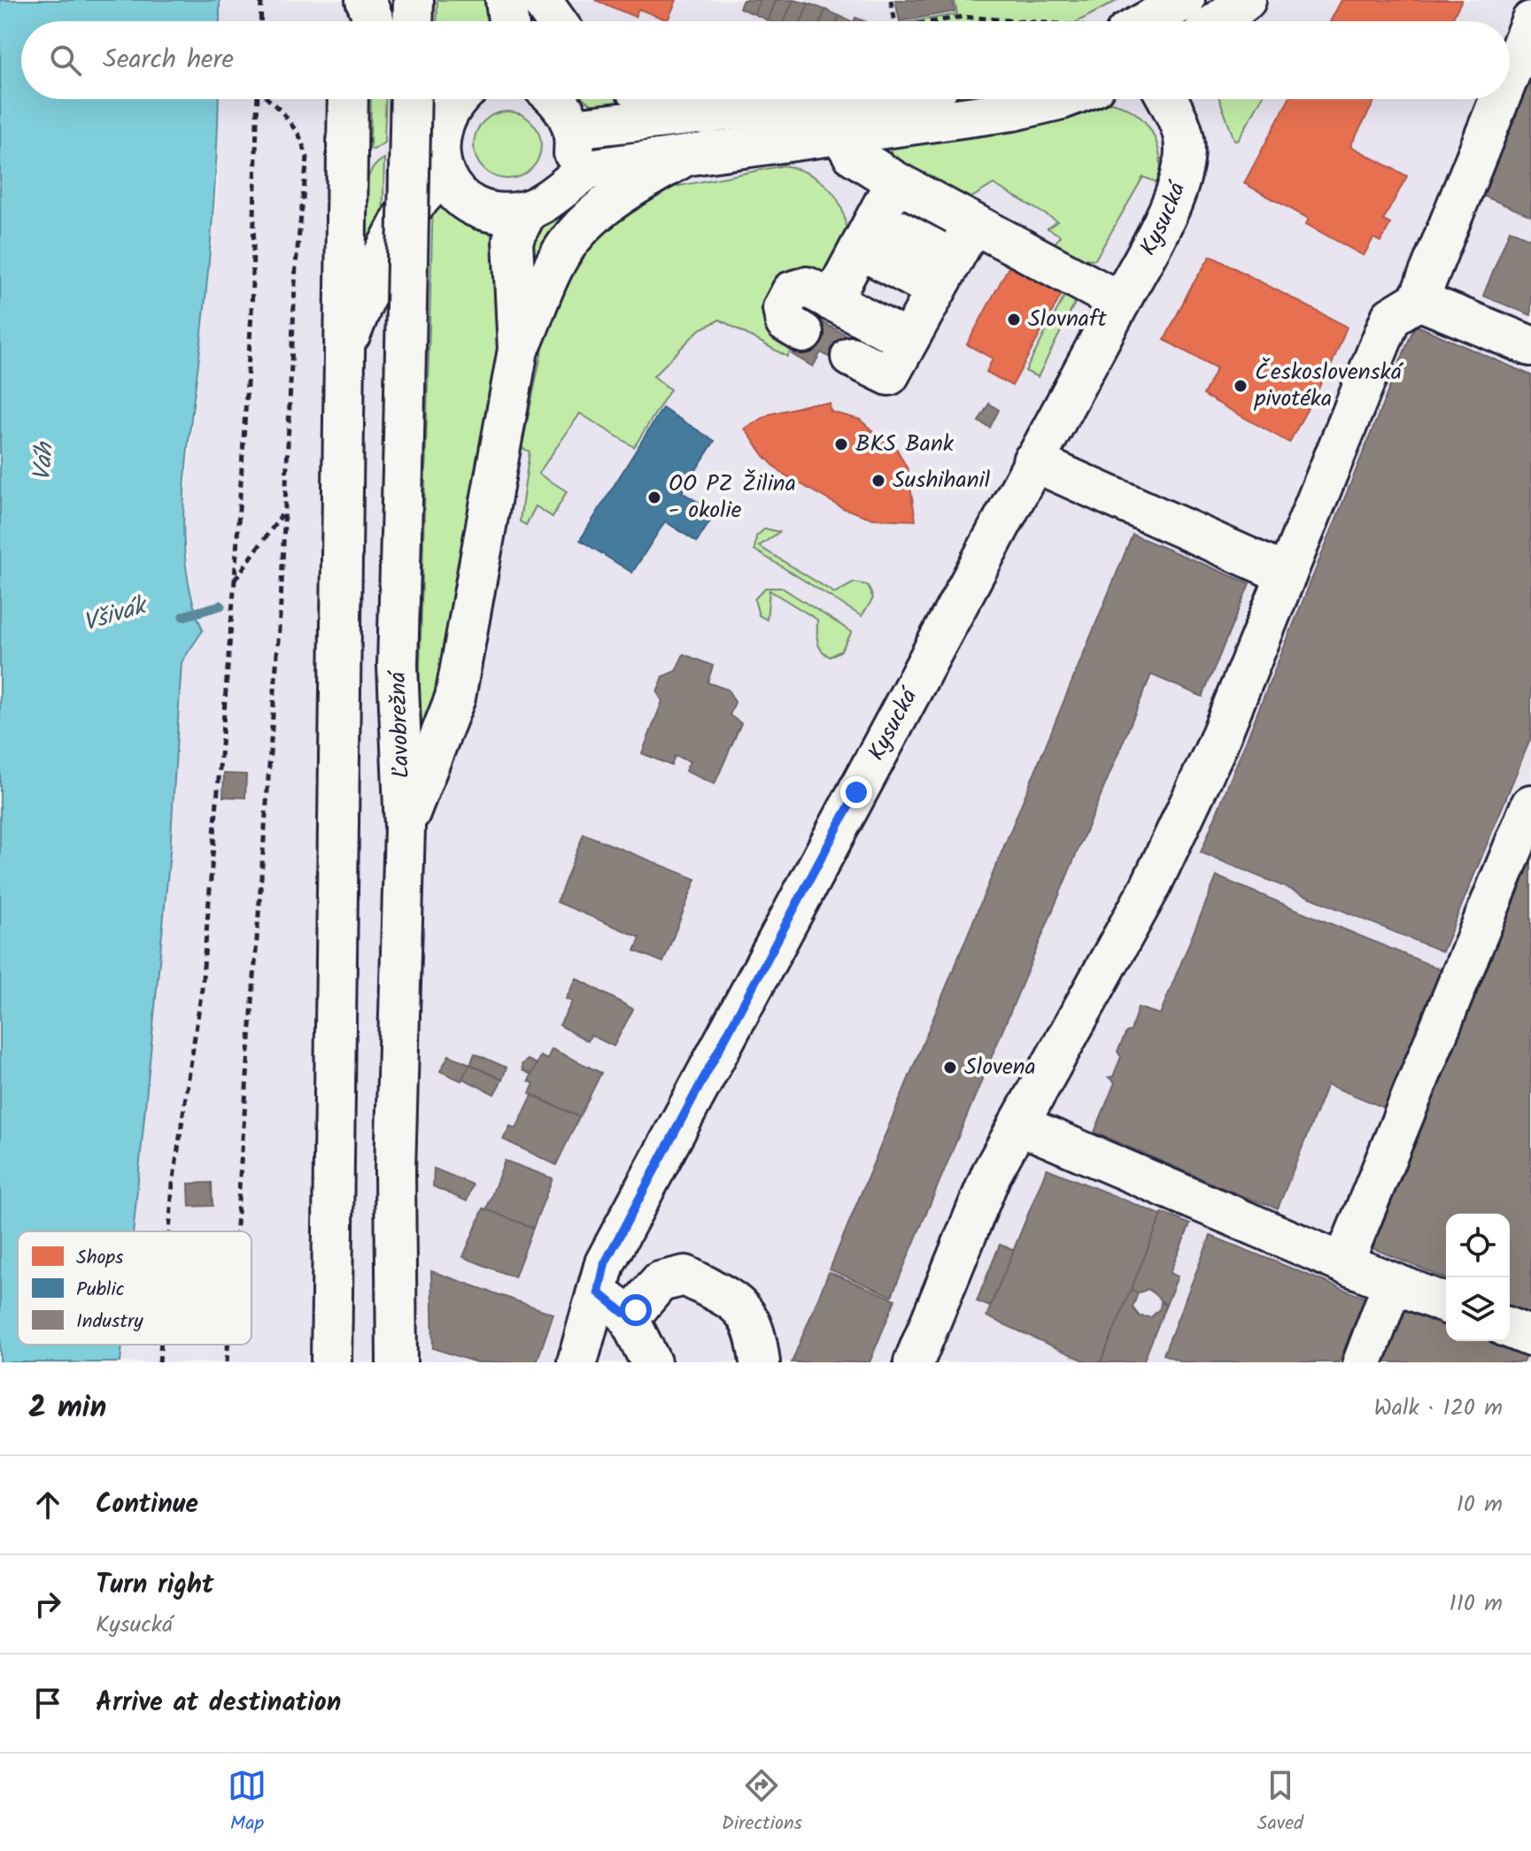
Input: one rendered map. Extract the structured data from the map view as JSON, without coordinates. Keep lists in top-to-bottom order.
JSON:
{
  "streets": {
    "main road": ["Kysucká", "Ľavobrežná"]
  },
  "water": ["Váh", "Všivák"],
  "places": [
    "Slovnaft",
    "Československá pivotéka",
    "BKS Bank",
    "Sushihanil",
    "OO PZ Žilina - okolie",
    "Slovena"
  ],
  "legend": ["Shops", "Public", "Industry"],
  "page": {
    "search": "Search here",
    "heading": ["2 min", "Walk · 120 m"],
    "list": [
      ["Continue", "10 m"],
      ["Turn right", "Kysucká", "110 m"],
      "Arrive at destination"
    ],
    "nav": ["Map", "Directions", "Saved"]
  }
}
